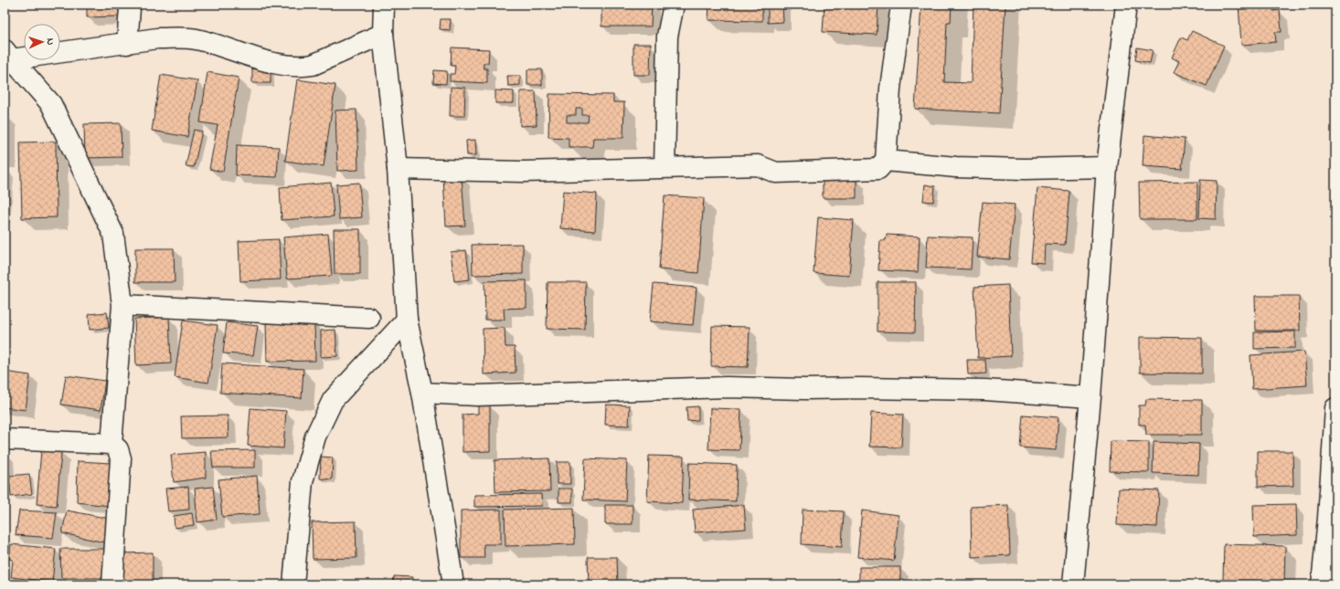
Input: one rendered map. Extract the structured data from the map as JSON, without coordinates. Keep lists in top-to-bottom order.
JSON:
{
  "north": "right"
}
